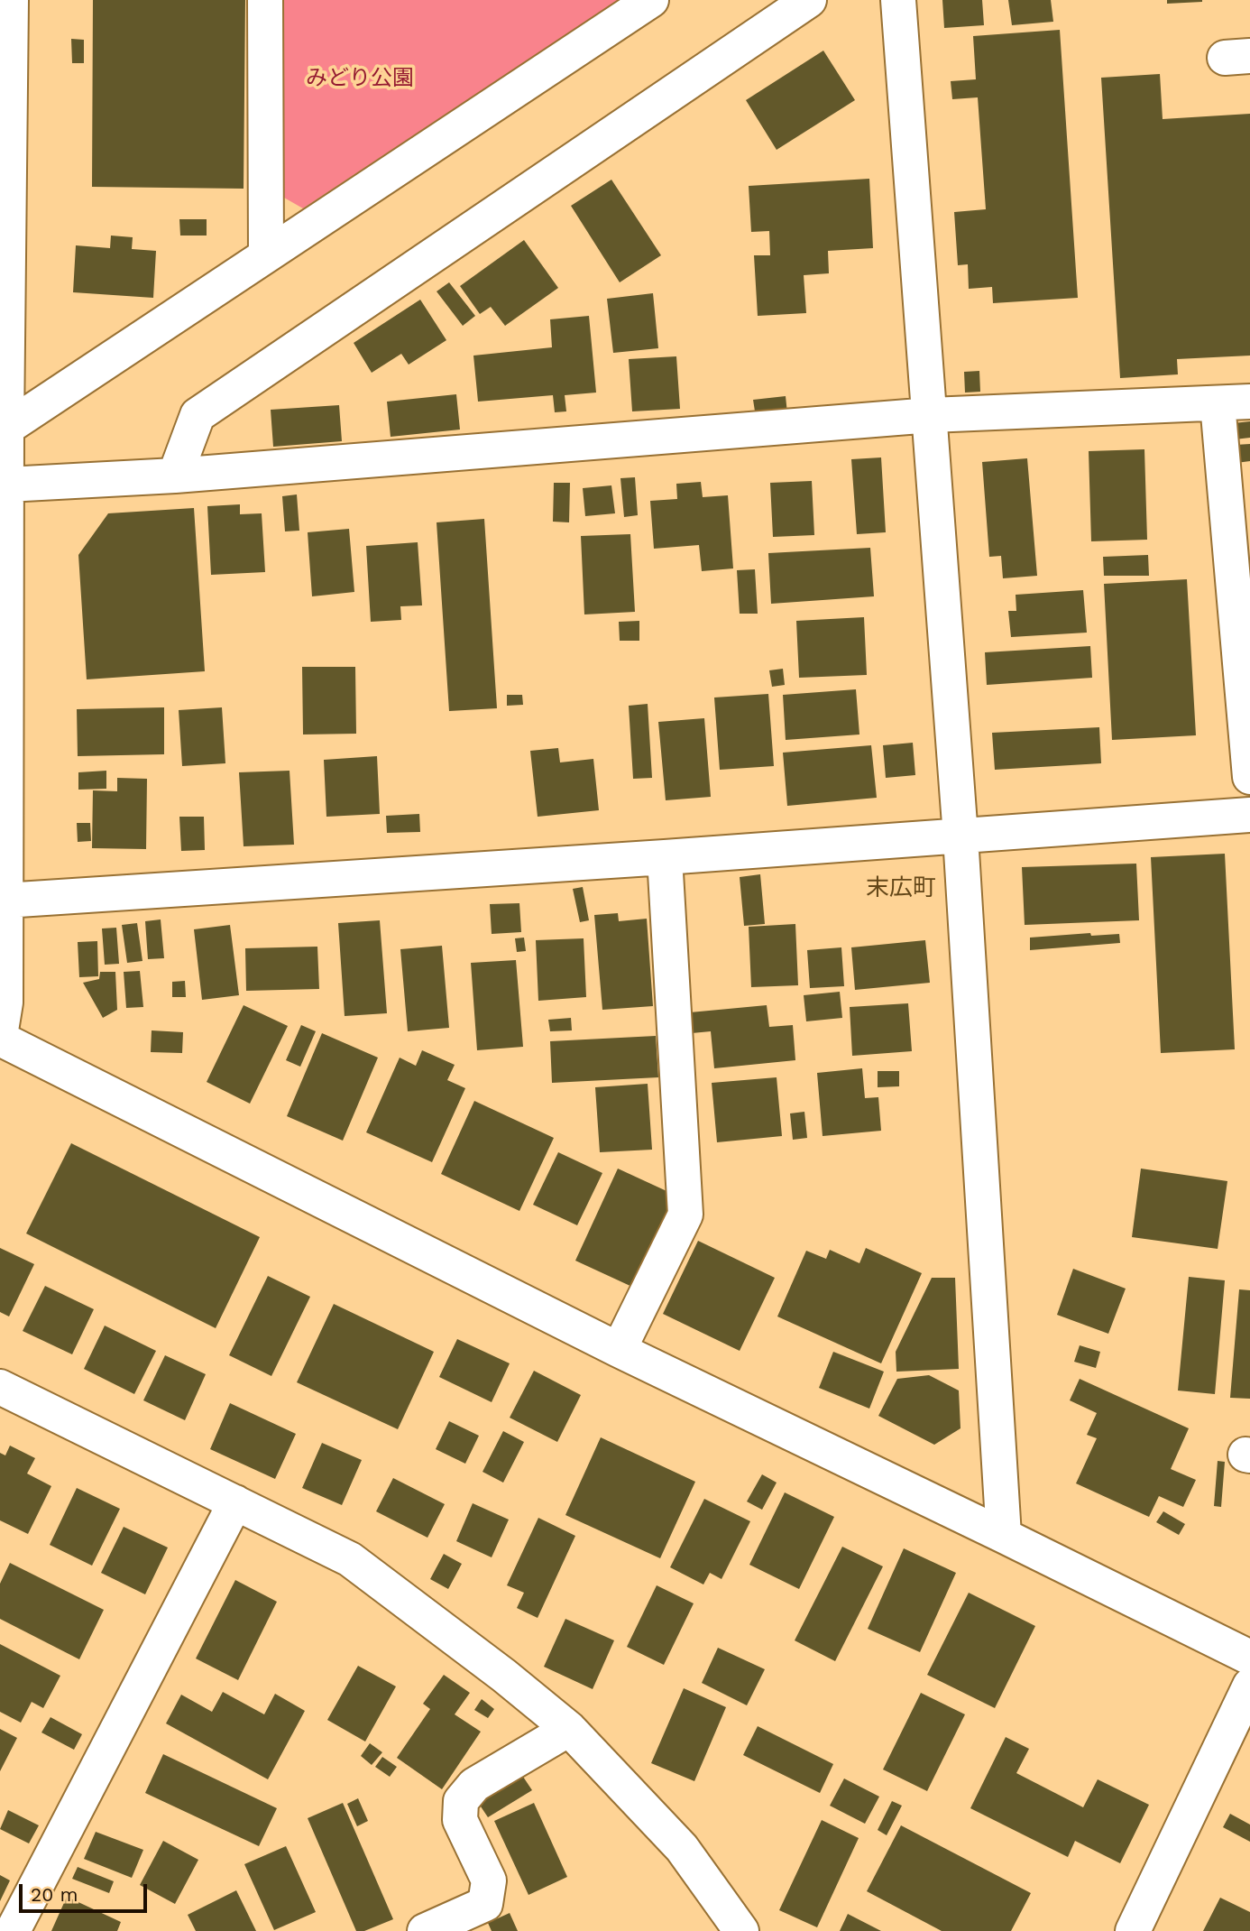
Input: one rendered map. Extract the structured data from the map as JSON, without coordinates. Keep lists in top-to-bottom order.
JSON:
{
  "districts": ["末広町"],
  "parks": ["みどり公園"],
  "scale_bar": "20 m"
}
